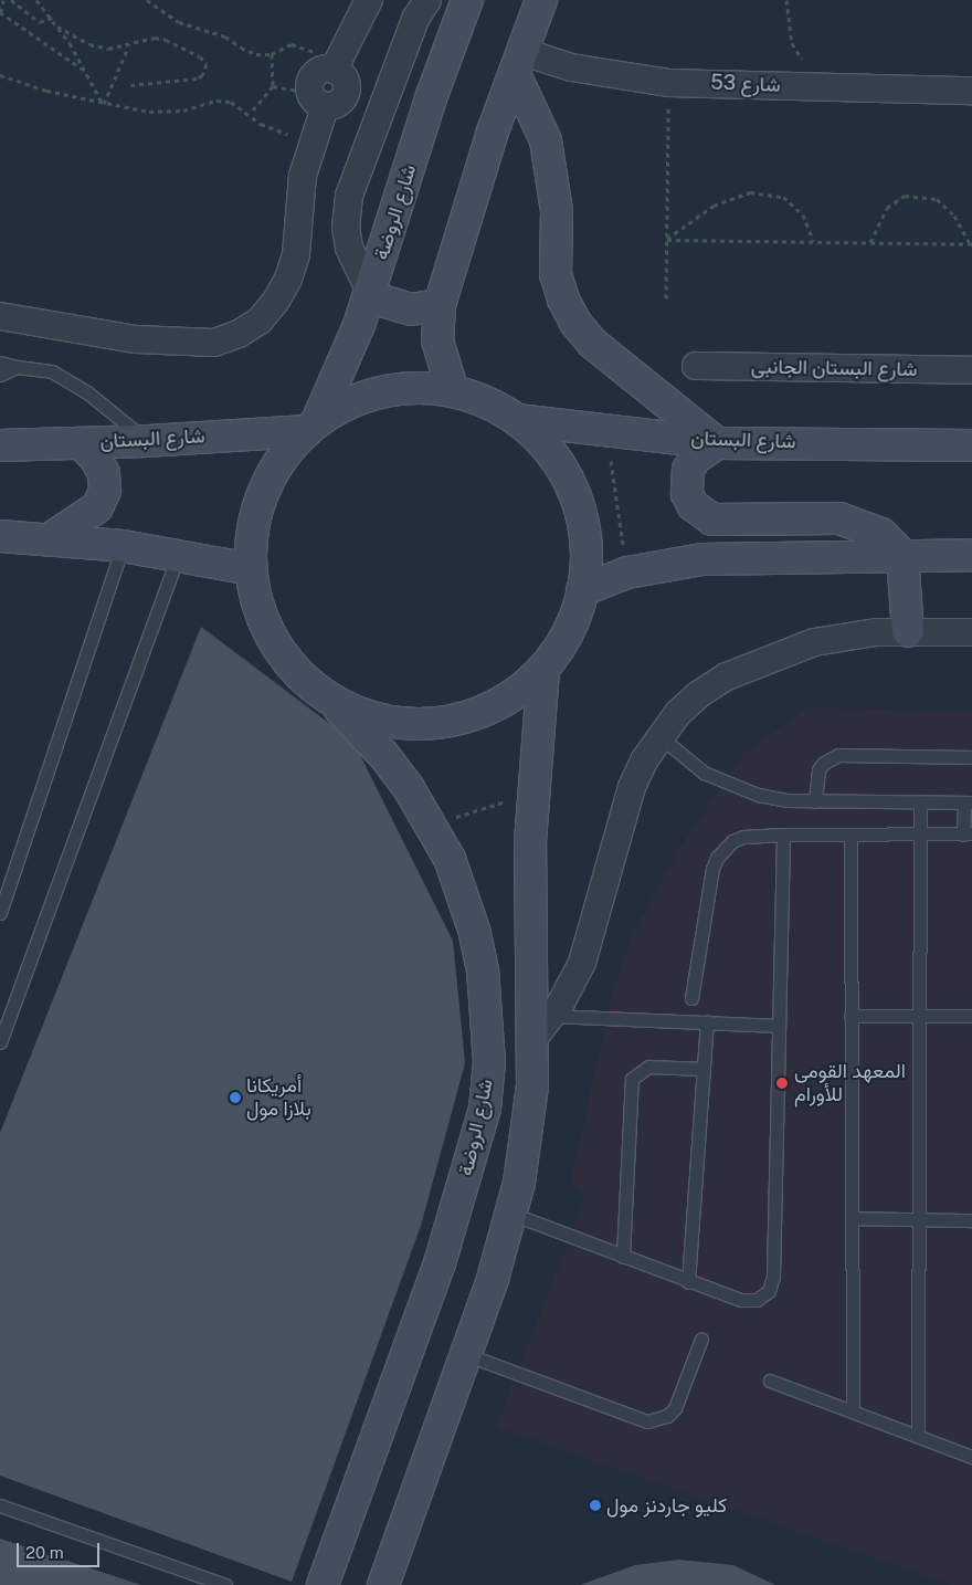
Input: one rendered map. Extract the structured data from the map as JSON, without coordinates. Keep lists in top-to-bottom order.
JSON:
{
  "streets": {
    "street": [
      "شارع 53",
      "شارع الروضة",
      "شارع البستان الجانبى",
      "شارع البستان"
    ]
  },
  "crossings": [
    ["شارع الروضة", "شارع البستان"]
  ],
  "places": ["المعهد القومى للأورام", "أمريكانا بلازا مول", "كليو جاردنز مول"],
  "scale_bar": "20 m"
}
